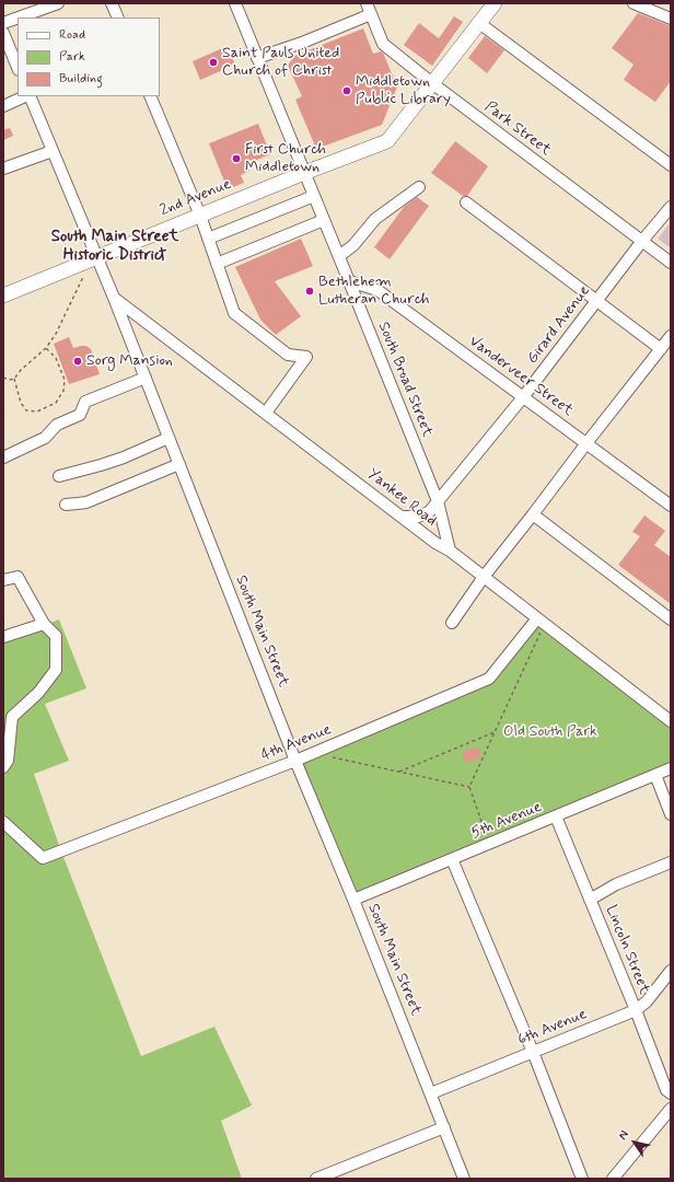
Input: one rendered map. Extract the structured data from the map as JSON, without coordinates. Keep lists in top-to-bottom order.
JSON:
{
  "streets": {
    "main road": ["2nd Avenue"],
    "street": [
      "Park Street",
      "Girard Avenue",
      "Vanderveer Street",
      "South Broad Street",
      "Yankee Road",
      "South Main Street",
      "4th Avenue",
      "5th Avenue",
      "Lincoln Street",
      "6th Avenue"
    ]
  },
  "crossings": [
    ["Park Street", "2nd Avenue"],
    ["Park Street", "Girard Avenue"],
    ["2nd Avenue", "South Broad Street"],
    ["2nd Avenue", "South Main Street"],
    ["Girard Avenue", "Vanderveer Street"],
    ["Girard Avenue", "South Broad Street"],
    ["Girard Avenue", "Yankee Road"],
    ["Vanderveer Street", "South Broad Street"],
    ["South Broad Street", "Yankee Road"],
    ["Yankee Road", "South Main Street"],
    ["Yankee Road", "4th Avenue"],
    ["South Main Street", "4th Avenue"],
    ["South Main Street", "5th Avenue"],
    ["South Main Street", "6th Avenue"],
    ["5th Avenue", "Lincoln Street"],
    ["Lincoln Street", "6th Avenue"]
  ],
  "districts": ["South Main Street Historic District"],
  "parks": ["Old South Park"],
  "places": [
    "Saint Pauls United Church of Christ",
    "Middletown Public Library",
    "First Church Middletown",
    "Bethlehem Lutheran Church",
    "Sorg Mansion"
  ],
  "legend": ["Road", "Park", "Building"],
  "north": "top left"
}
